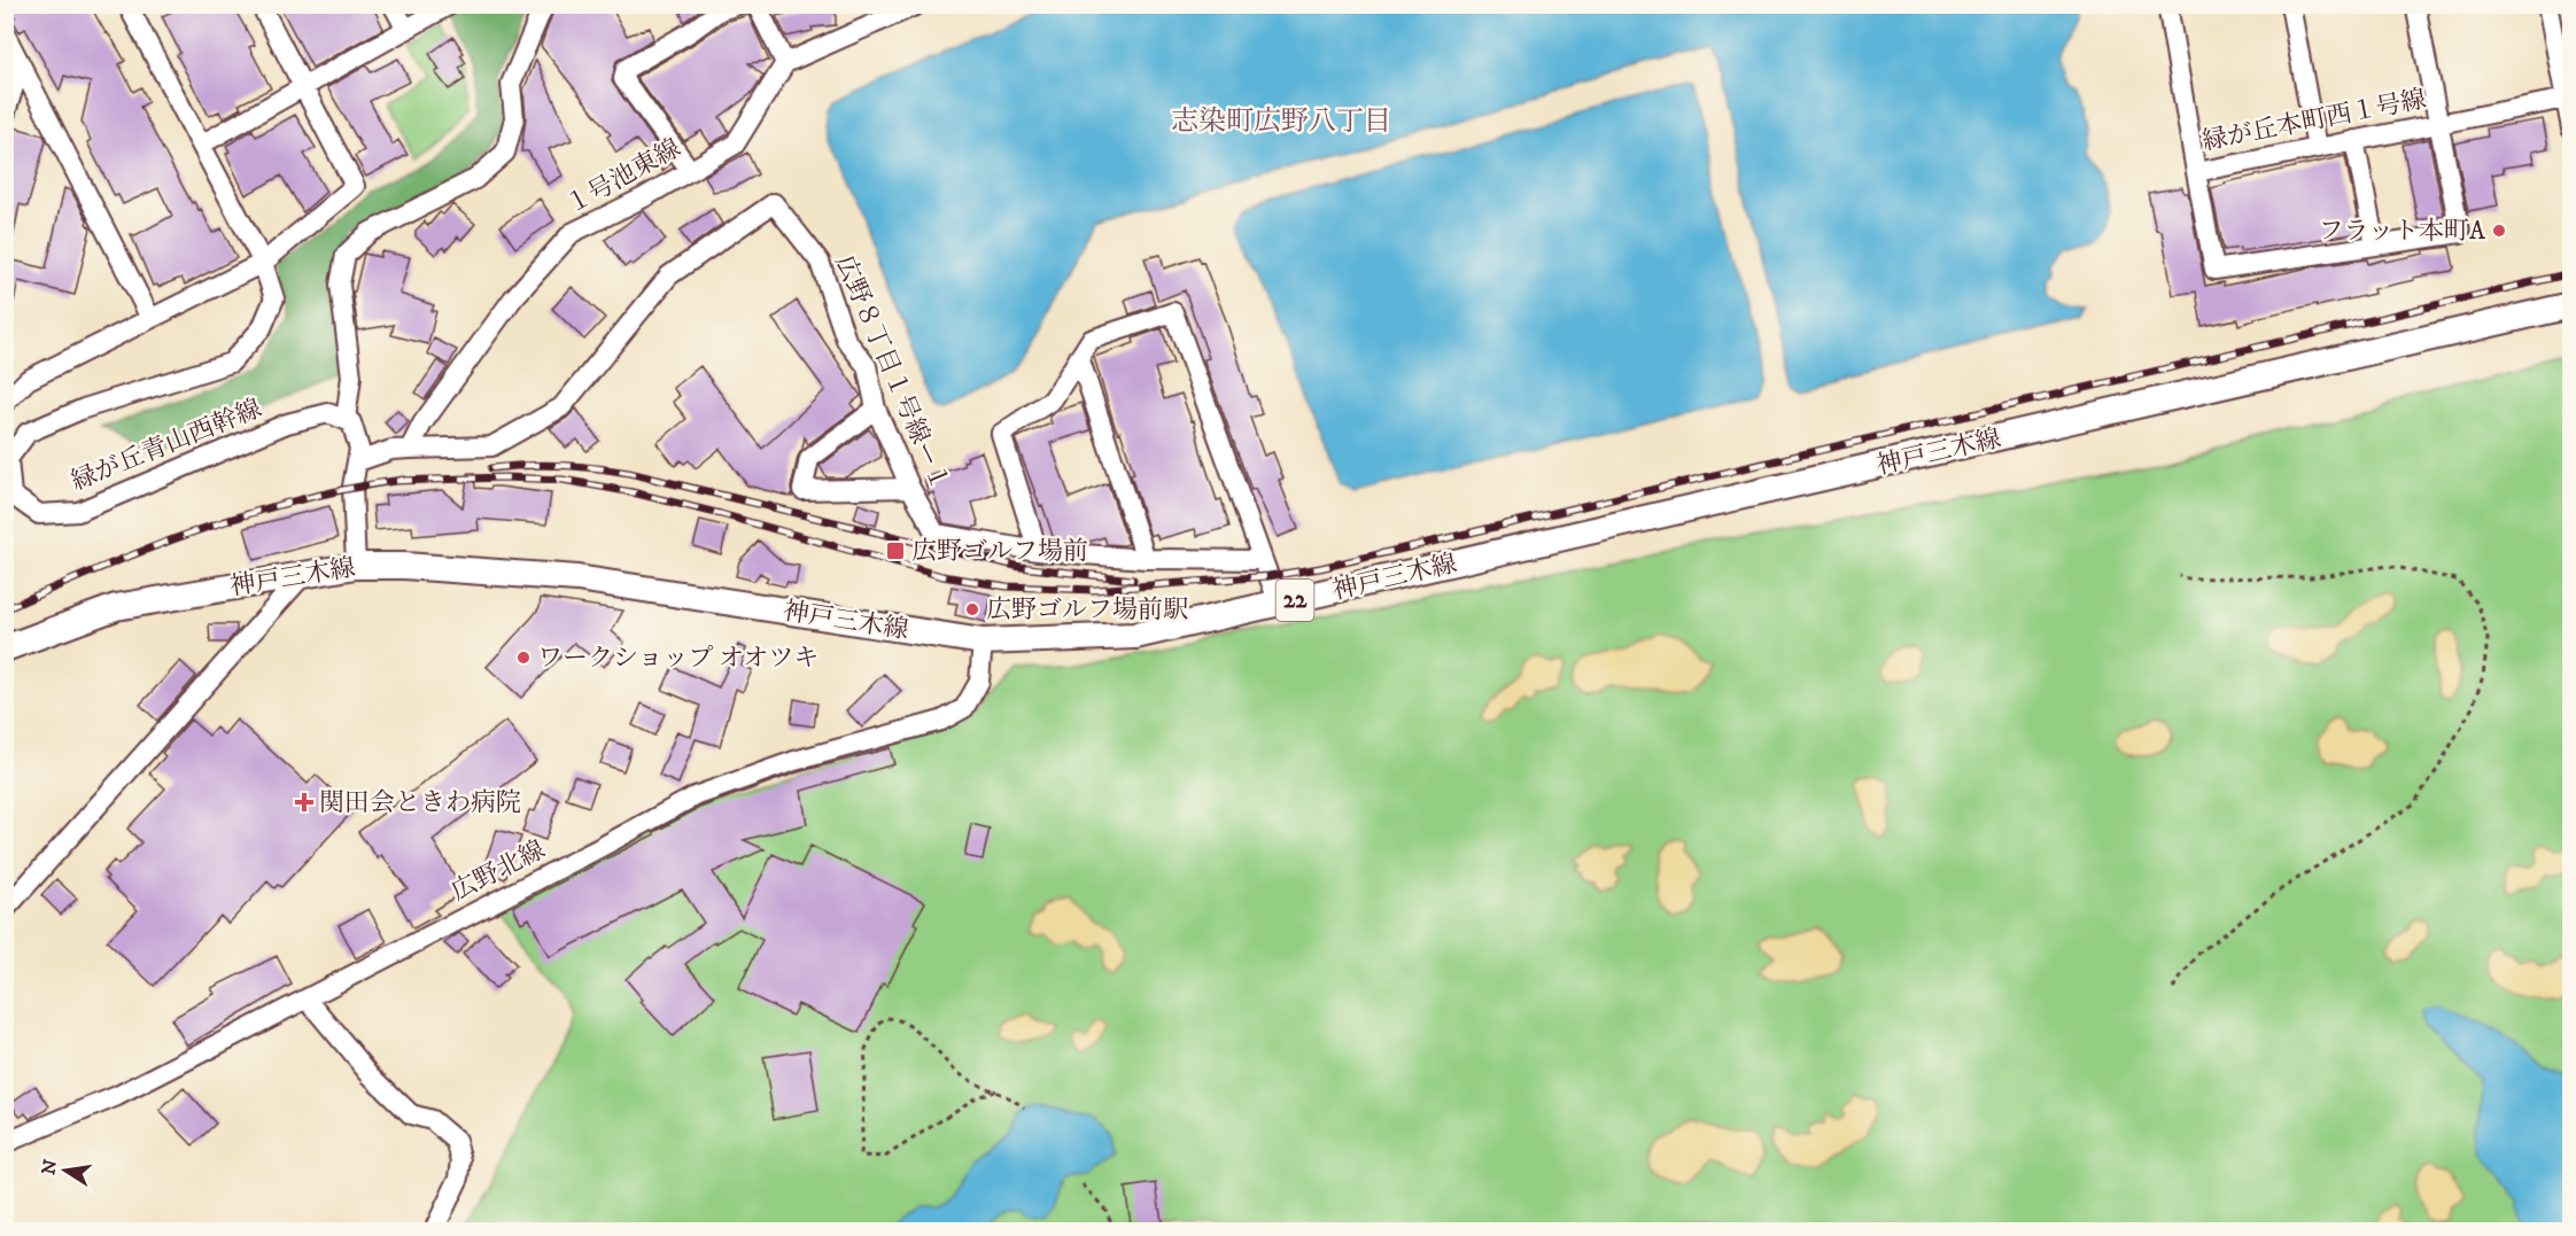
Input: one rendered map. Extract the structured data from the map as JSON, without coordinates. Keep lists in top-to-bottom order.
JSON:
{
  "streets": {
    "main road": ["神戸三木線", "22"],
    "street": [
      "緑が丘本町西１号線",
      "１号池東線",
      "広野８丁目１号線ー１",
      "緑が丘青山西幹線",
      "広野北線"
    ]
  },
  "crossings": [
    ["１号池東線", "広野８丁目１号線ー１"],
    ["神戸三木線", "広野北線"]
  ],
  "districts": ["志染町広野八丁目"],
  "places": {
    "other": ["フラット本町A", "広野ゴルフ場前駅", "ワークショップ オオツキ"],
    "transit": ["広野ゴルフ場前"],
    "health": ["関田会ときわ病院"]
  },
  "north": "left"
}
